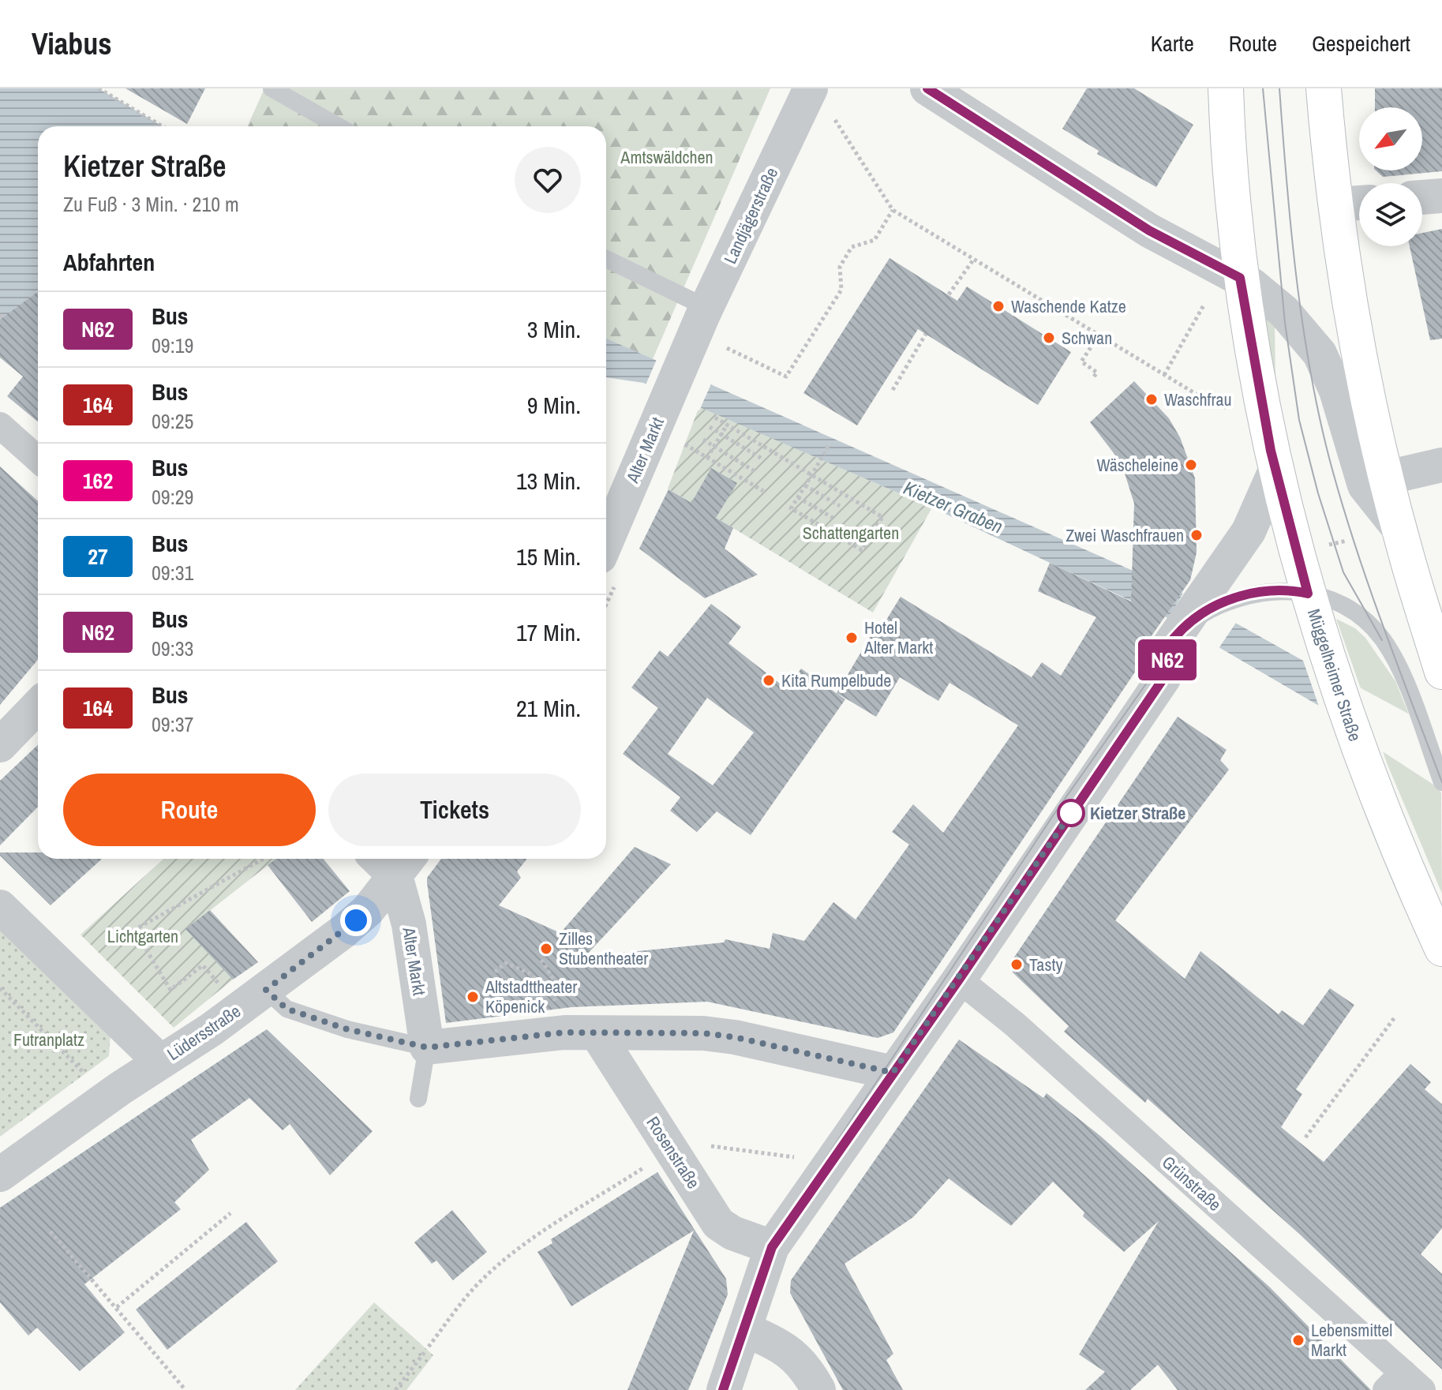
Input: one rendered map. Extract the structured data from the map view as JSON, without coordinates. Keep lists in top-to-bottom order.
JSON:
{
  "streets": {
    "main road": ["Müggelheimer Straße"],
    "street": [
      "Landjägerstraße",
      "Alter Markt",
      "Lüdersstraße",
      "Rosenstraße",
      "Grünstraße"
    ]
  },
  "crossings": [
    ["Landjägerstraße", "Alter Markt"],
    ["Alter Markt", "Lüdersstraße"]
  ],
  "water": ["Kietzer Graben"],
  "parks": [
    "Amtswäldchen",
    "Schattengarten",
    "Lichtgarten",
    "Futranplatz"
  ],
  "places": [
    "Waschende Katze",
    "Schwan",
    "Waschfrau",
    "Wäscheleine",
    "Zwei Waschfrauen",
    "Hotel Alter Markt",
    "Kita Rumpelbude",
    "Kietzer Straße",
    "Zilles Stubentheater",
    "Tasty",
    "Altstadttheater Köpenick",
    "Lebensmittel Markt"
  ],
  "lines": ["bus line N62"],
  "north": "bottom left",
  "page": {
    "header": "Viabus",
    "nav": ["Karte", "Route", "Gespeichert"],
    "on_map": "N62",
    "heading": [
      ["Kietzer Straße", "Zu Fuß · 3 Min. · 210 m"],
      "Abfahrten"
    ],
    "list": [
      {
        "mark": "N62",
        "name": "Bus",
        "note": "09:19",
        "value": "3 Min."
      },
      {
        "mark": "164",
        "name": "Bus",
        "note": "09:25",
        "value": "9 Min."
      },
      {
        "mark": "162",
        "name": "Bus",
        "note": "09:29",
        "value": "13 Min."
      },
      {
        "mark": "27",
        "name": "Bus",
        "note": "09:31",
        "value": "15 Min."
      },
      {
        "mark": "N62",
        "name": "Bus",
        "note": "09:33",
        "value": "17 Min."
      },
      {
        "mark": "164",
        "name": "Bus",
        "note": "09:37",
        "value": "21 Min."
      }
    ],
    "buttons": ["Route", "Tickets"]
  }
}
